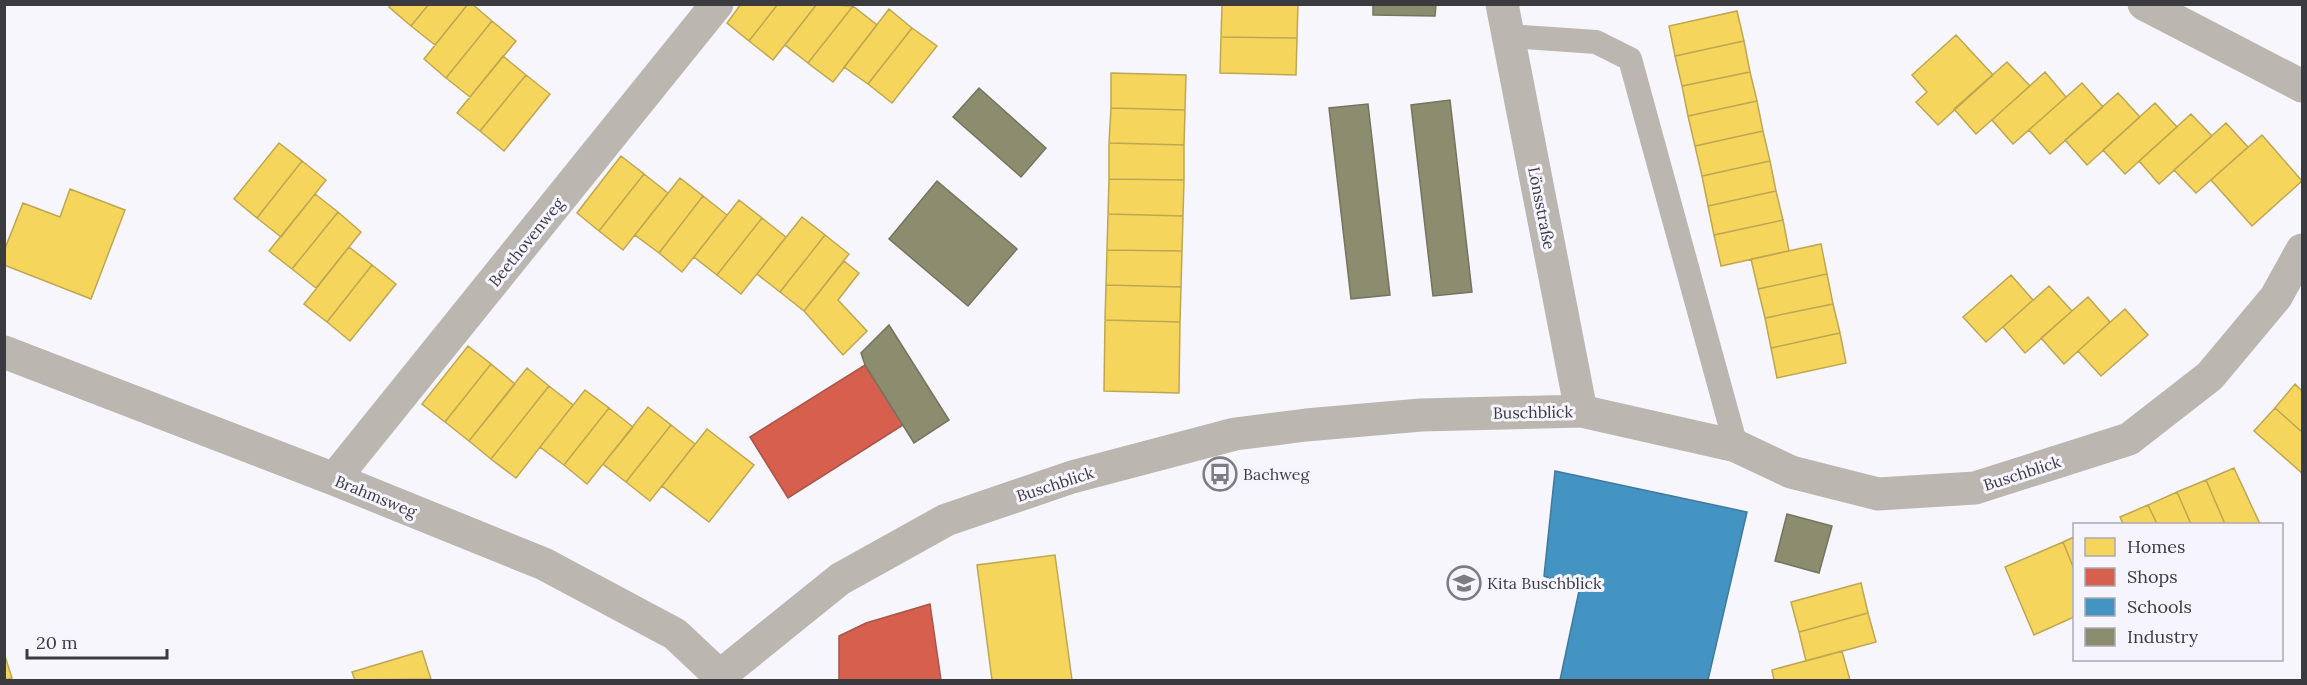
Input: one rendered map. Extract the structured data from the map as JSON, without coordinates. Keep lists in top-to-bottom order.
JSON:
{
  "streets": {
    "street": [
      "Lönsstraße",
      "Beethovenweg",
      "Buschblick",
      "Brahmsweg"
    ]
  },
  "crossings": [
    ["Lönsstraße", "Buschblick"],
    ["Beethovenweg", "Brahmsweg"],
    ["Buschblick", "Brahmsweg"]
  ],
  "places": {
    "bus stop": ["Bachweg"],
    "school or university": ["Kita Buschblick"]
  },
  "legend": [
    "Homes",
    "Shops",
    "Schools",
    "Industry"
  ],
  "scale_bar": "20 m"
}
